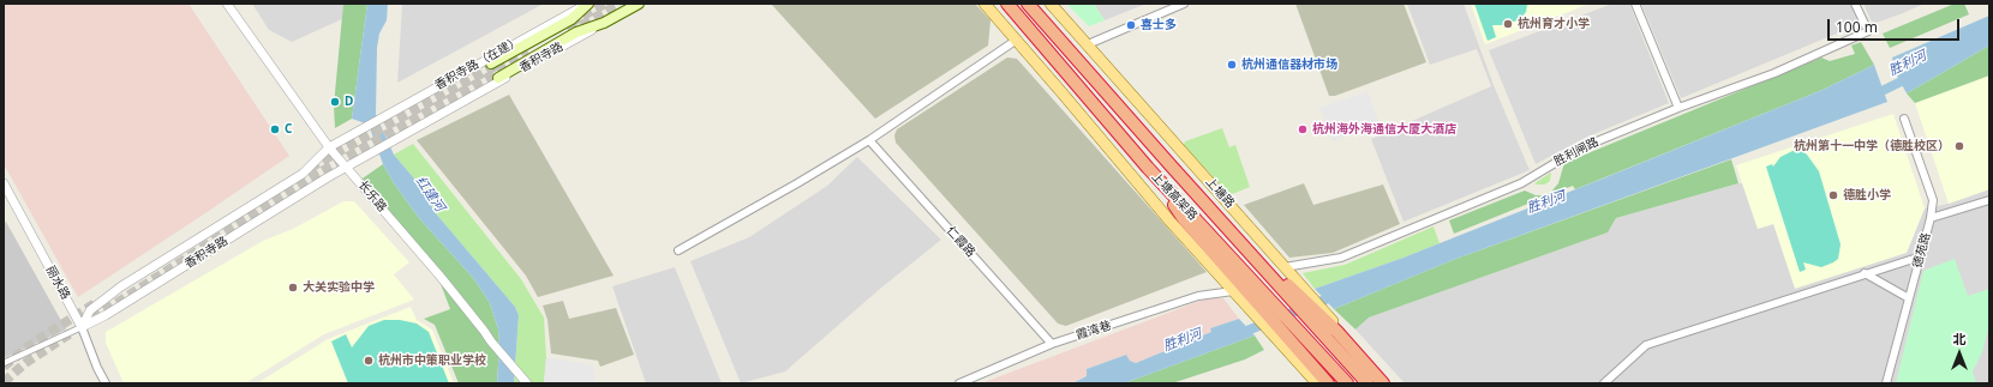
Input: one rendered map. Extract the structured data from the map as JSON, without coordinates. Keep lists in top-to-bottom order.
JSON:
{
  "streets": {
    "highway": ["上塘高架路"],
    "main road": ["香积寺路", "上塘路"],
    "street": [
      "香积寺路（在建）",
      "胜利闸路",
      "长乐路",
      "仁霞路",
      "德苑路",
      "丽水路",
      "霞湾巷"
    ]
  },
  "crossings": [
    ["香积寺路", "香积寺路（在建）"],
    ["香积寺路", "长乐路"],
    ["香积寺路", "丽水路"],
    ["胜利闸路", "上塘路"],
    ["仁霞路", "霞湾巷"]
  ],
  "water": ["胜利河", "红建河"],
  "places": [
    "杭州育才小学",
    "喜士多",
    "杭州通信器材市场",
    "D",
    "C",
    "杭州海外海通信大厦大酒店",
    "杭州第十一中学（德胜校区）",
    "德胜小学",
    "大关实验中学",
    "杭州市中策职业学校"
  ],
  "scale_bar": "100 m",
  "north": "top"
}
